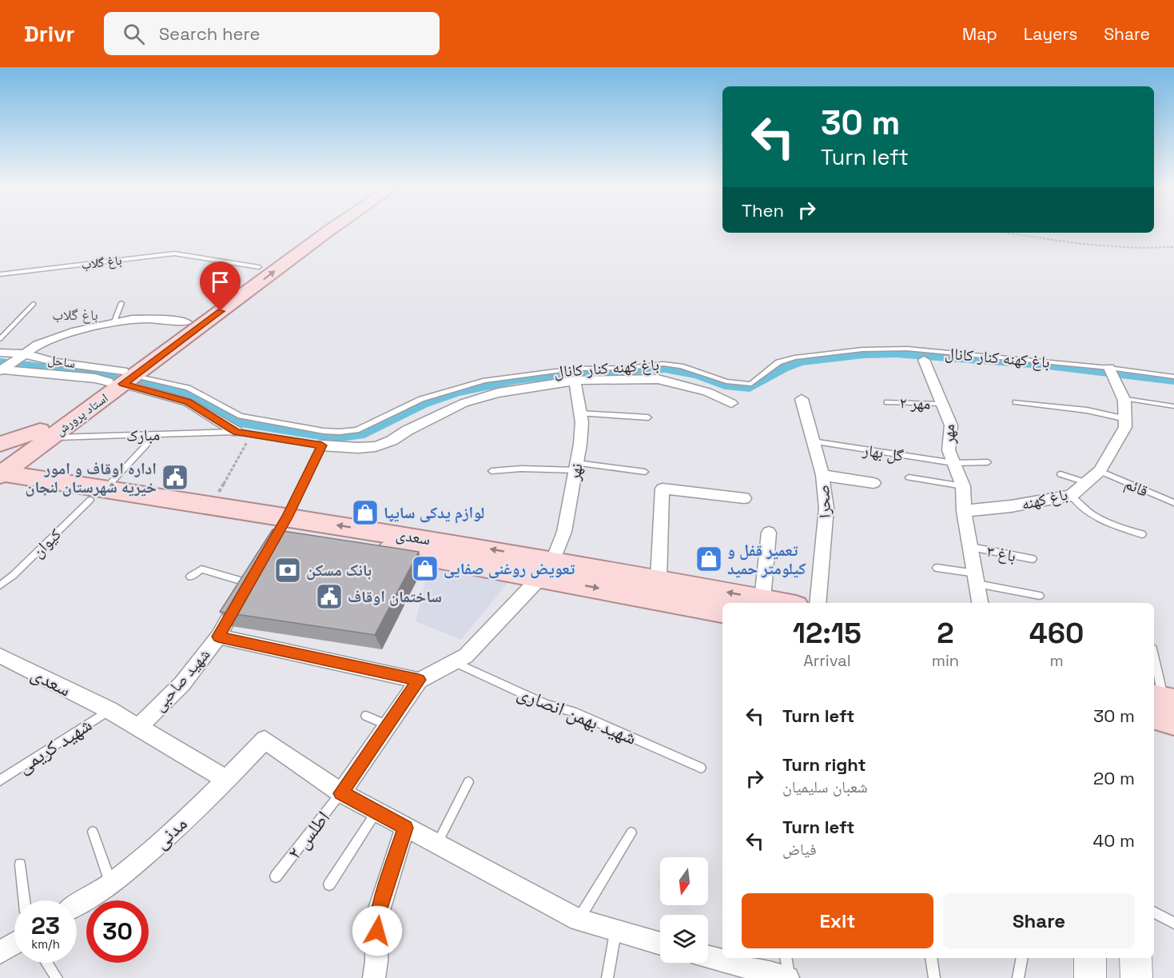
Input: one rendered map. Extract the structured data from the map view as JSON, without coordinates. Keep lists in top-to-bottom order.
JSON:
{
  "streets": {
    "main road": ["استاد پرورش", "سعدی"],
    "street": [
      "ساحل",
      "مهر",
      "نهر",
      "باغ کهنه",
      "صحرا",
      "شهید صاحبی",
      "مدنی"
    ],
    "lane": [
      "باغ گلاب",
      "باغ کهنه کنار کانال",
      "مهر ۲",
      "مبارک",
      "گل بهار",
      "قائم",
      "کیوان",
      "باغ ۳",
      "شهید بهمن انصاری",
      "شهید کریمی",
      "اطلس ۲"
    ]
  },
  "crossings": [
    ["باغ گلاب", "استاد پرورش"],
    ["باغ کهنه کنار کانال", "ساحل"],
    ["باغ کهنه کنار کانال", "استاد پرورش"],
    ["ساحل", "استاد پرورش"],
    ["مهر ۲", "مهر"],
    ["استاد پرورش", "مبارک"],
    ["استاد پرورش", "سعدی"],
    ["مهر", "گل بهار"],
    ["مهر", "باغ کهنه"],
    ["مبارک", "کیوان"],
    ["گل بهار", "صحرا"],
    ["نهر", "سعدی"],
    ["قائم", "باغ کهنه"],
    ["سعدی", "کیوان"],
    ["سعدی", "شهید صاحبی"],
    ["سعدی", "شهید کریمی"],
    ["سعدی", "مدنی"],
    ["مدنی", "اطلس ۲"]
  ],
  "districts": ["باغ گلاب"],
  "places": {
    "public building": ["اداره اوقاف و امور خیریه شهرستان لنجان", "ساختمان اوقاف"],
    "shop": ["لوازم یدکی سایپا", "تعمیر قفل و کیلومتر حمید", "تعویض روغنی صفایی"],
    "bank": ["بانک مسکن"]
  },
  "north": "bottom",
  "page": {
    "header": "Drivr",
    "search": "Search here",
    "nav": ["Map", "Layers", "Share"],
    "turn": ["30 m", "Turn left"],
    "then": "Then",
    "eta": [
      "12:15",
      "Arrival",
      "2",
      "min",
      "460",
      "m"
    ],
    "list": [
      {
        "name": "Turn left",
        "value": "30 m"
      },
      {
        "name": "Turn right",
        "note": "شعبان سلیمیان",
        "value": "20 m"
      },
      {
        "name": "Turn left",
        "note": "فیاض",
        "value": "40 m"
      }
    ],
    "buttons": ["Exit", "Share"],
    "speed": "23 km/h",
    "limit": "30"
  }
}
